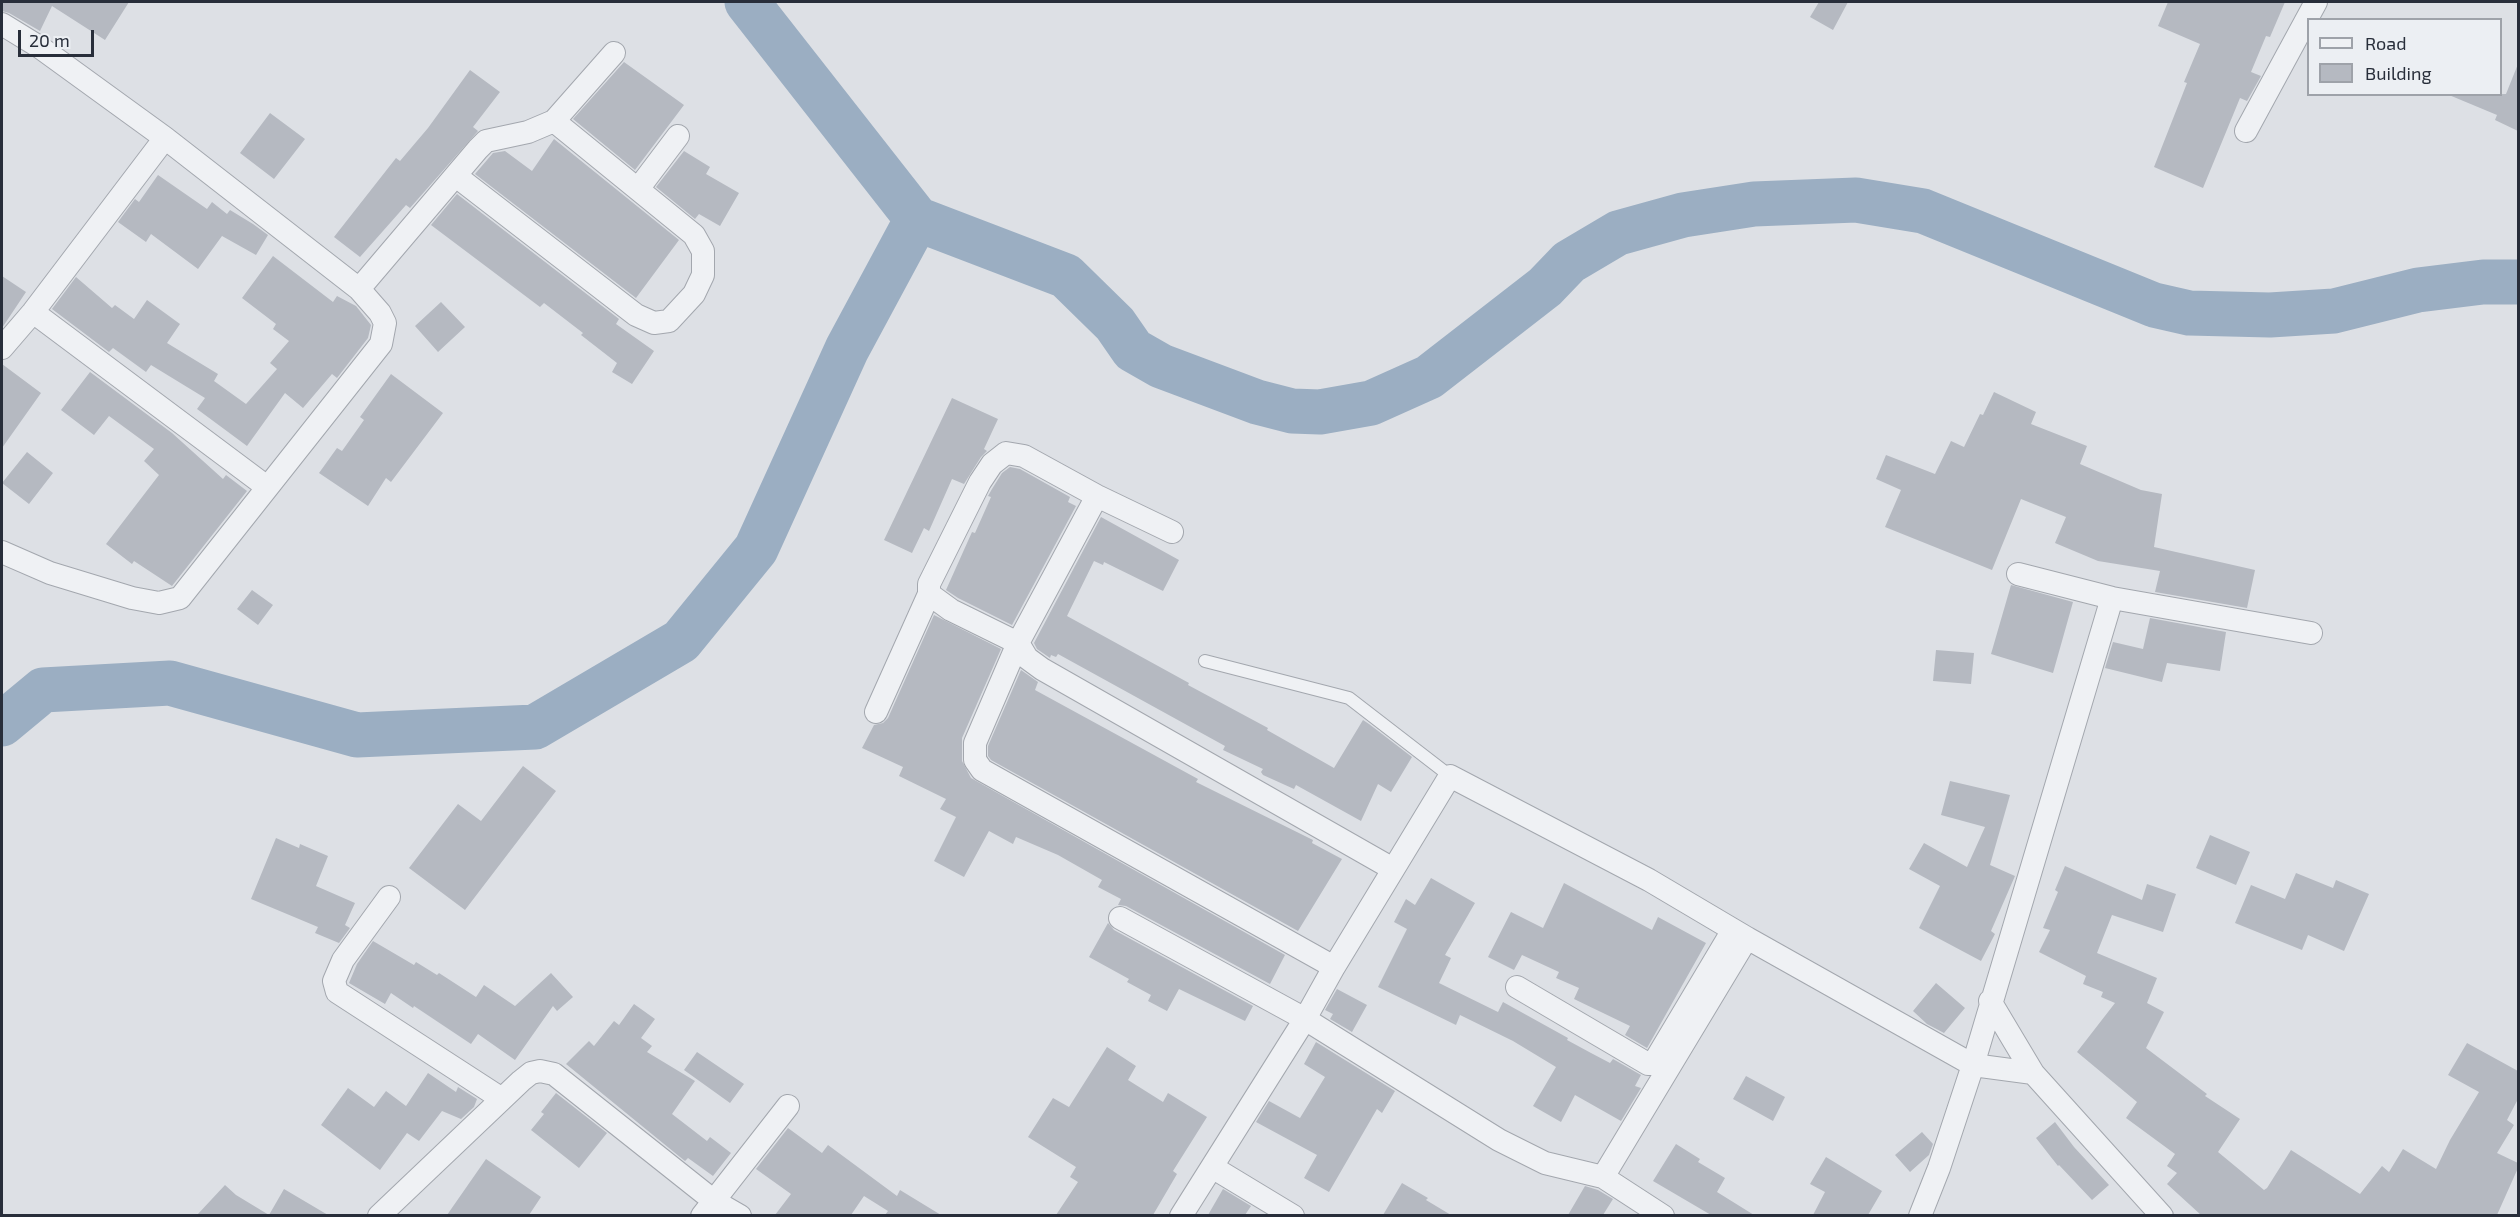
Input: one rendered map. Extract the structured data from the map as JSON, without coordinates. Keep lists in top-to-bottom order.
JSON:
{
  "legend": ["Road", "Building"],
  "scale_bar": "20 m"
}
